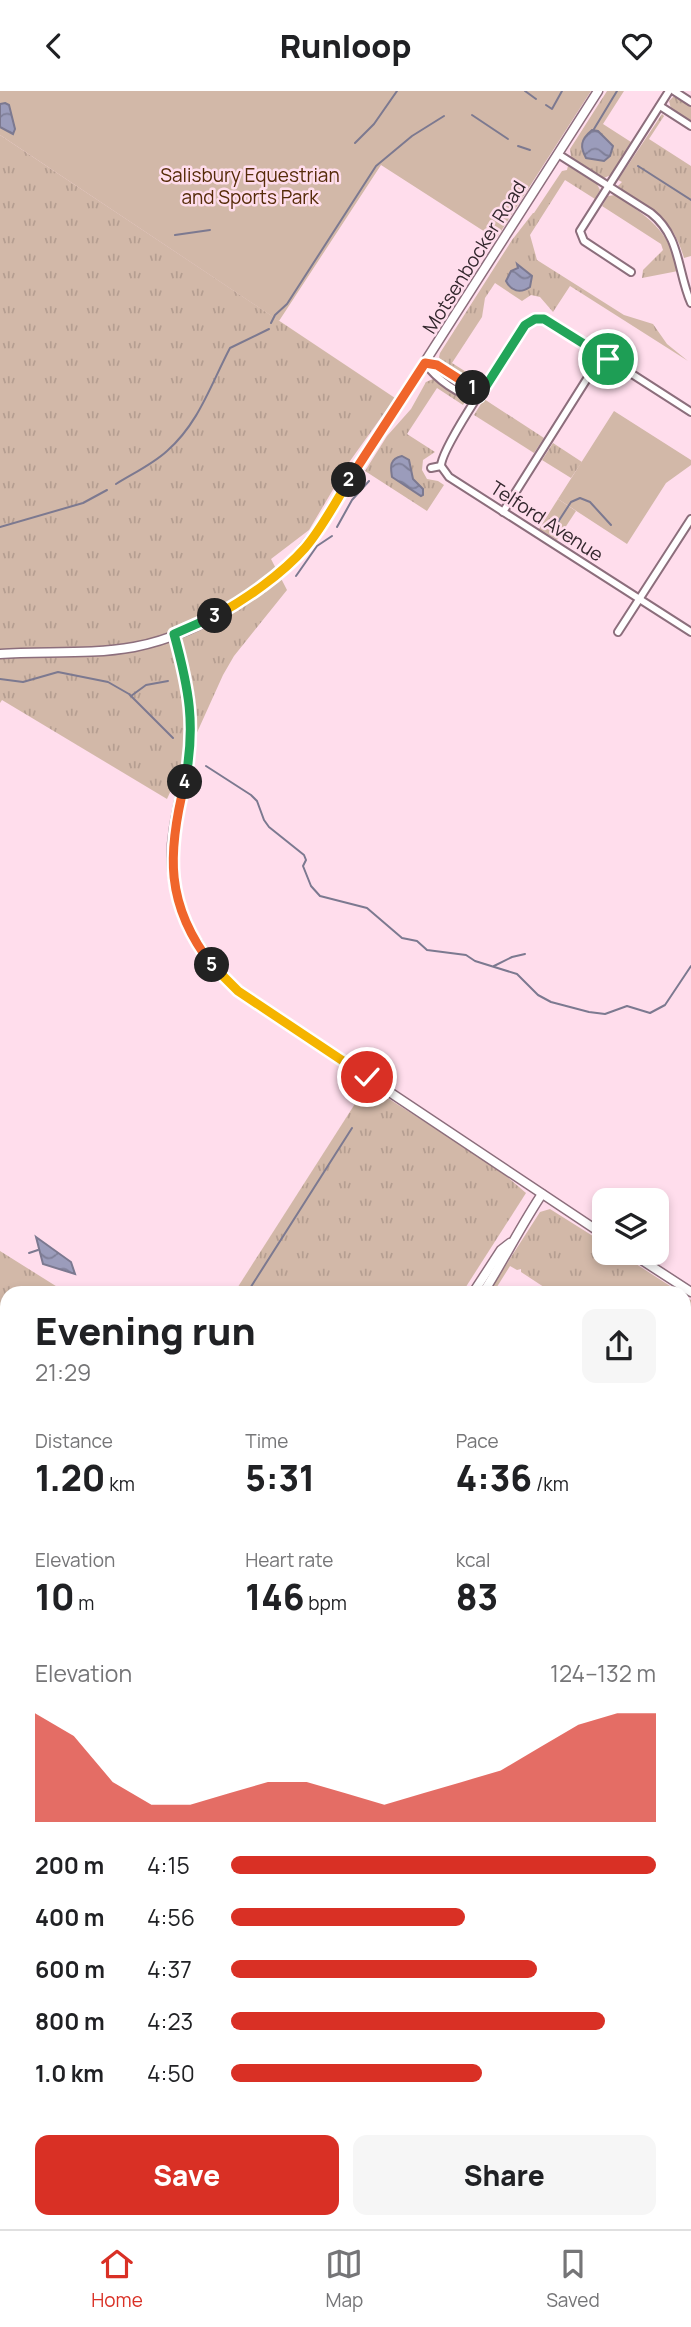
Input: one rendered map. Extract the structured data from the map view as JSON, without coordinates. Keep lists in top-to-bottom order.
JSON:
{
  "streets": {
    "main road": ["Motsenbocker Road"],
    "street": ["Telford Avenue"]
  },
  "parks": ["Salisbury Equestrian and Sports Park"],
  "page": {
    "header": "Runloop",
    "pins": [
      "1",
      "2",
      "3",
      "4",
      "5"
    ],
    "heading": ["Evening run", "21:29"],
    "stats": [
      ["Distance", "1.20 km"],
      ["Time", "5:31"],
      ["Pace", "4:36 /km"],
      ["Elevation", "10 m"],
      ["Heart rate", "146 bpm"],
      ["kcal", "83"]
    ],
    "chart": ["Elevation", "124–132 m"],
    "list": [
      {
        "name": "200 m",
        "note": "4:15"
      },
      {
        "name": "400 m",
        "note": "4:56"
      },
      {
        "name": "600 m",
        "note": "4:37"
      },
      {
        "name": "800 m",
        "note": "4:23"
      },
      {
        "name": "1.0 km",
        "note": "4:50"
      }
    ],
    "buttons": ["Save", "Share"],
    "tabs": ["Home", "Map", "Saved"]
  }
}
